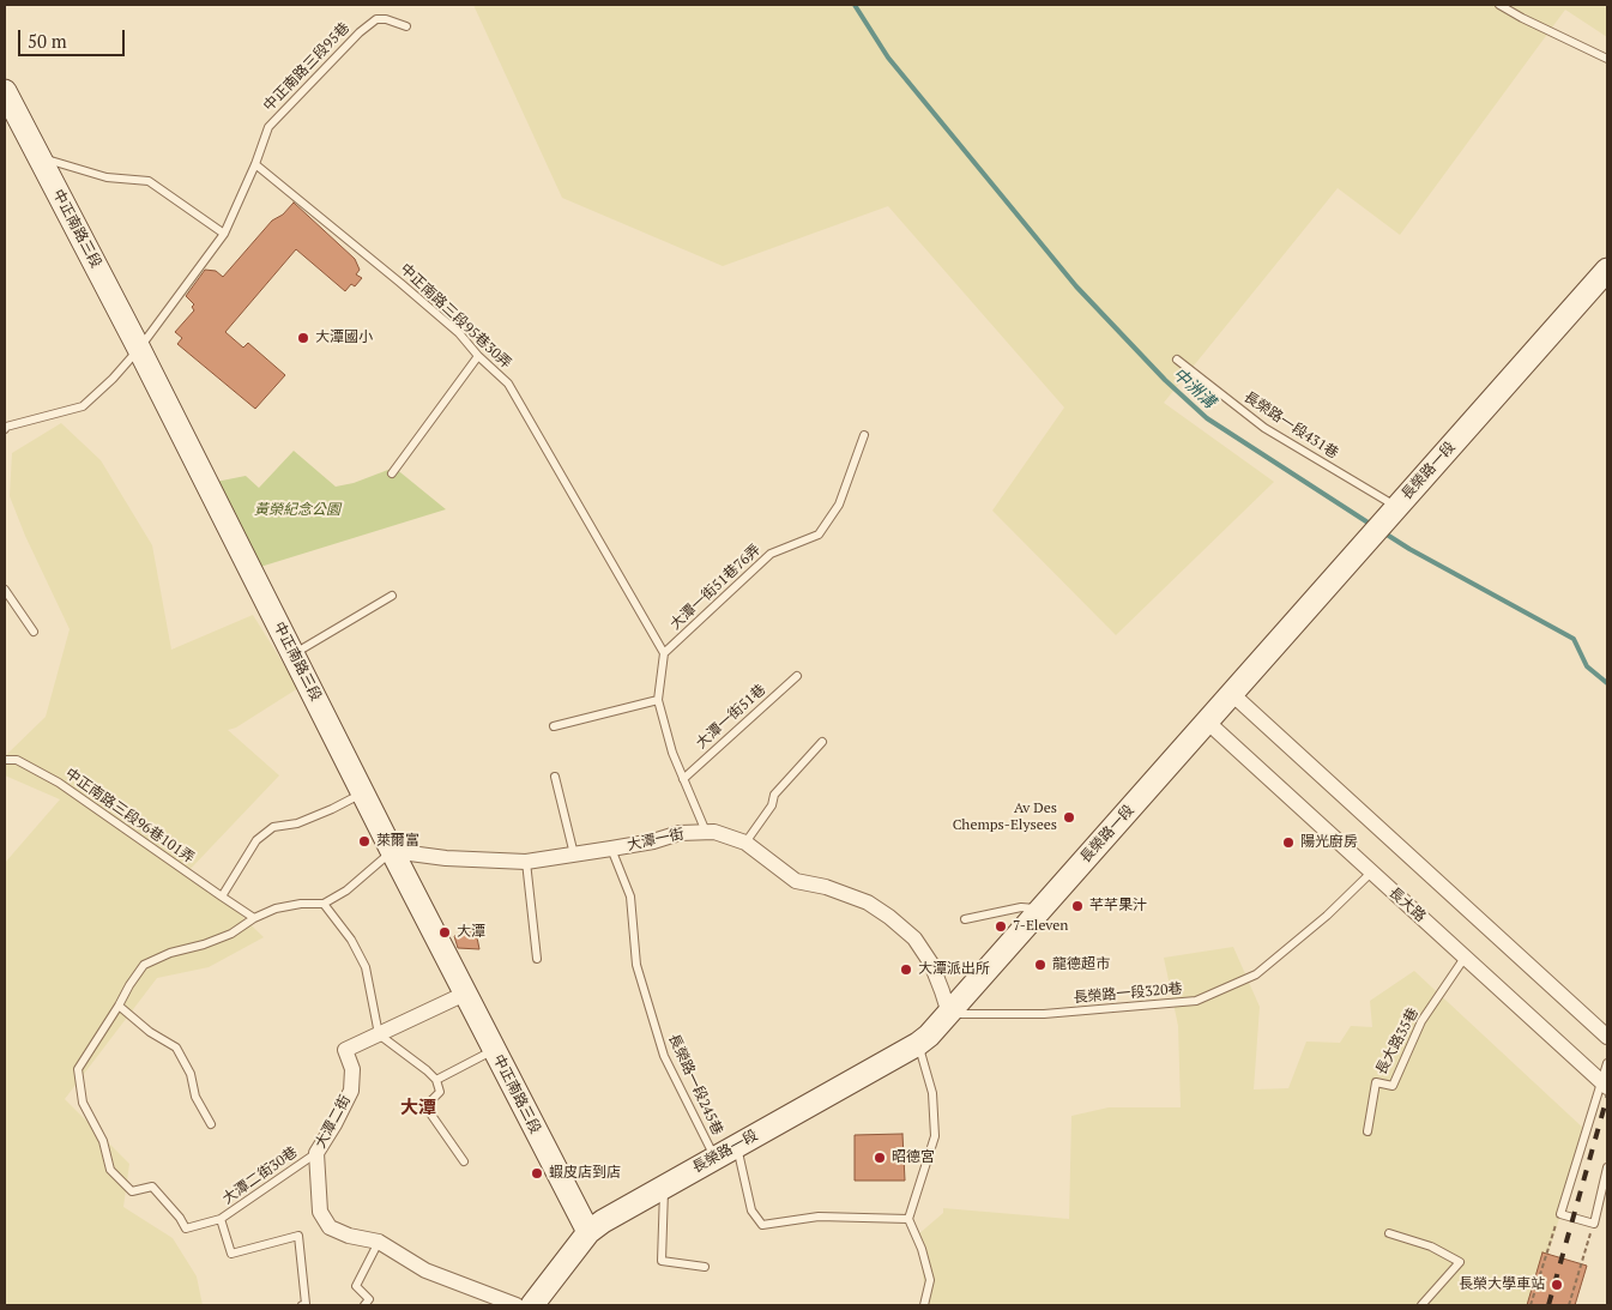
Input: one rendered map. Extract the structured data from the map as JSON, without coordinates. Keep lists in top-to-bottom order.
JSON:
{
  "streets": {
    "street": [
      "中正南路三段",
      "長榮路一段",
      "大潭一街",
      "長大路",
      "大潭二街"
    ],
    "lane": [
      "中正南路三段95巷",
      "中正南路三段95巷30弄",
      "長榮路一段431巷",
      "大潭一街51巷76弄",
      "大潭一街51巷",
      "中正南路三段96巷101弄",
      "長榮路一段320巷",
      "長大路35巷",
      "長榮路一段245巷",
      "大潭二街30巷"
    ]
  },
  "crossings": [
    ["中正南路三段95巷", "中正南路三段"],
    ["中正南路三段95巷", "中正南路三段95巷30弄"],
    ["中正南路三段", "長榮路一段"],
    ["中正南路三段", "大潭一街"],
    ["中正南路三段", "大潭二街"],
    ["中正南路三段95巷30弄", "大潭一街51巷76弄"],
    ["長榮路一段431巷", "長榮路一段"],
    ["長榮路一段", "大潭一街"],
    ["長榮路一段", "長大路"],
    ["長榮路一段", "長榮路一段320巷"],
    ["長榮路一段", "長榮路一段245巷"],
    ["大潭一街", "長榮路一段320巷"],
    ["大潭一街", "長榮路一段245巷"],
    ["長大路", "長榮路一段320巷"],
    ["長大路", "長大路35巷"],
    ["大潭二街", "大潭二街30巷"]
  ],
  "districts": ["大潭"],
  "water": ["中洲溝"],
  "parks": ["黃榮紀念公園"],
  "places": [
    "大潭國小",
    "Av Des Chemps-Elysees",
    "萊爾富",
    "陽光廚房",
    "芊芊果汁",
    "7-Eleven",
    "大潭",
    "龍德超市",
    "大潭派出所",
    "昭德宮",
    "蝦皮店到店",
    "長榮大學車站"
  ],
  "scale_bar": "50 m"
}
